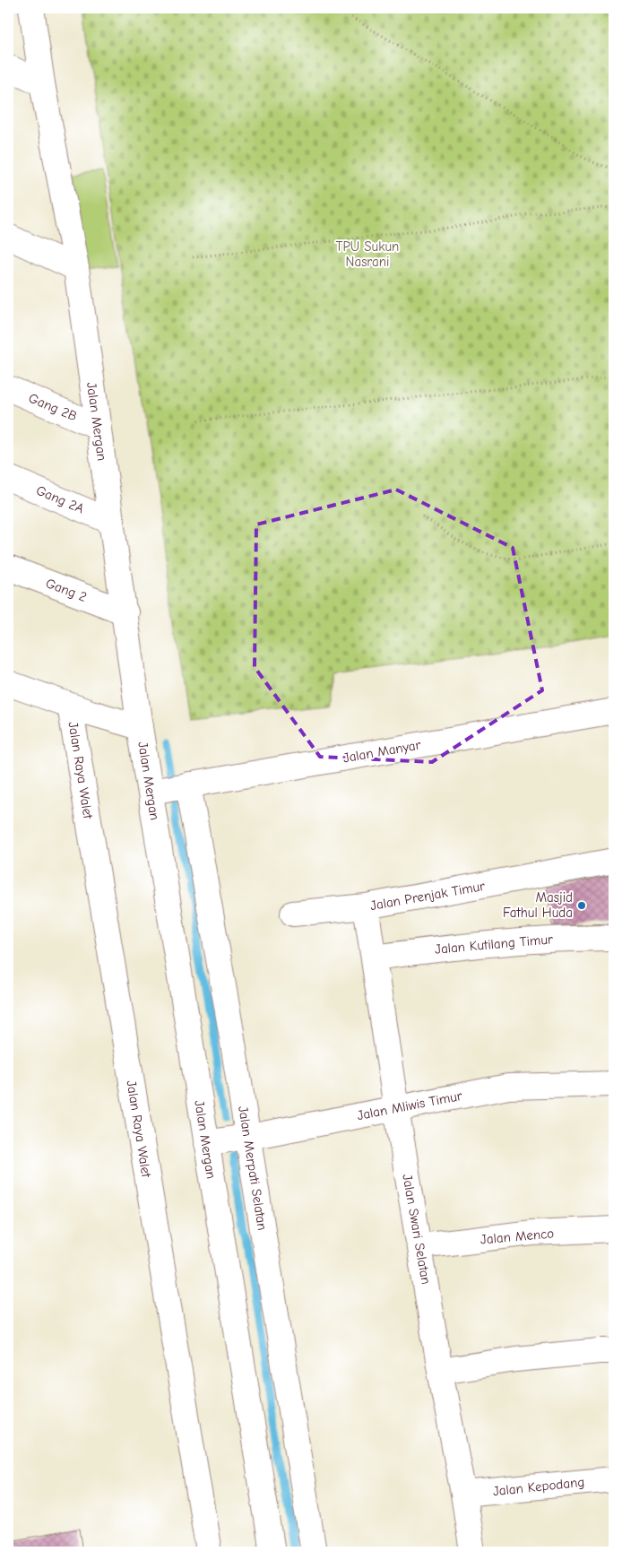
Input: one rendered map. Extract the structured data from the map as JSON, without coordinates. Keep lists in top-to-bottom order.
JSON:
{
  "streets": {
    "street": [
      "Gang 2B",
      "Jalan Mergan",
      "Gang 2A",
      "Gang 2",
      "Jalan Manyar",
      "Jalan Raya Walet",
      "Jalan Prenjak Timur",
      "Jalan Kutilang Timur",
      "Jalan Mliwis Timur",
      "Jalan Merpati Selatan",
      "Jalan Swari Selatan",
      "Jalan Menco",
      "Jalan Kepodang"
    ]
  },
  "crossings": [
    ["Gang 2B", "Jalan Mergan"],
    ["Jalan Mergan", "Gang 2A"],
    ["Jalan Mergan", "Gang 2"],
    ["Jalan Mergan", "Jalan Manyar"],
    ["Jalan Mergan", "Jalan Mliwis Timur"],
    ["Jalan Mergan", "Jalan Merpati Selatan"],
    ["Jalan Manyar", "Jalan Merpati Selatan"],
    ["Jalan Prenjak Timur", "Jalan Swari Selatan"],
    ["Jalan Kutilang Timur", "Jalan Swari Selatan"],
    ["Jalan Mliwis Timur", "Jalan Merpati Selatan"],
    ["Jalan Mliwis Timur", "Jalan Swari Selatan"],
    ["Jalan Swari Selatan", "Jalan Menco"],
    ["Jalan Swari Selatan", "Jalan Kepodang"]
  ],
  "parks": ["TPU Sukun Nasrani"],
  "places": ["Masjid Fathul Huda"]
}
